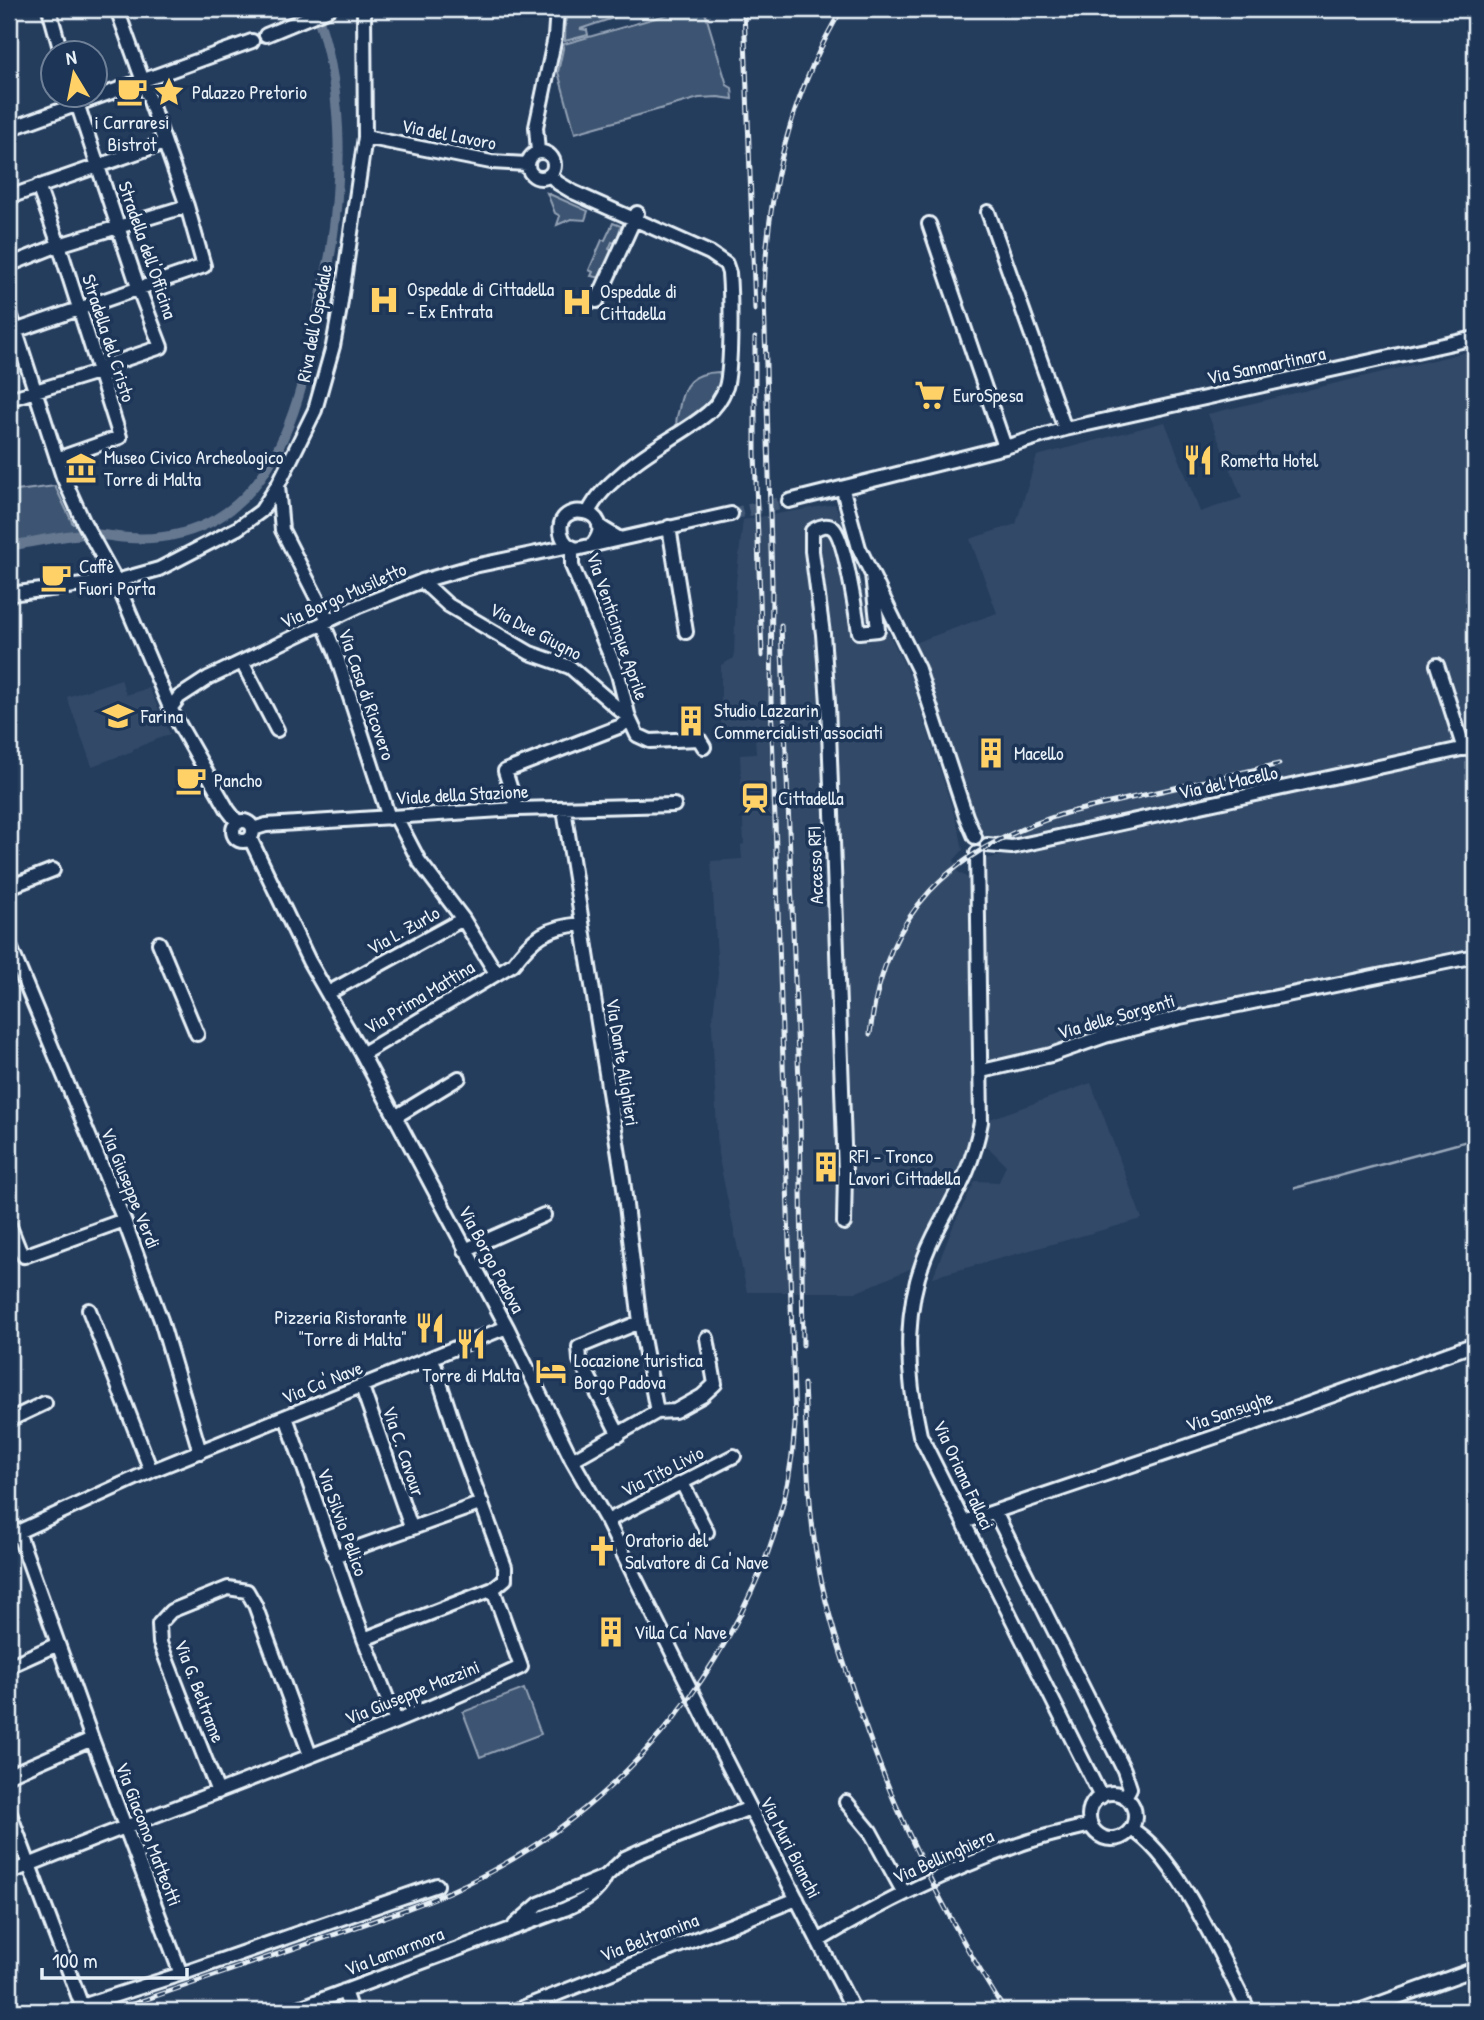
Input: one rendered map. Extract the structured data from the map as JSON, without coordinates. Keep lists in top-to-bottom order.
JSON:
{
  "streets": {
    "street": [
      "Via del Lavoro",
      "Stradella dell'Officina",
      "Riva dell'Ospedale",
      "Stradella del Cristo",
      "Via Sanmartinara",
      "Via Borgo Musiletto",
      "Via Venticinque Aprile",
      "Via Due Giugno",
      "Via Casa di Ricovero",
      "Via del Macello",
      "Viale della Stazione",
      "Accesso RFI",
      "Via L. Zurlo",
      "Via Prima Mattina",
      "Via delle Sorgenti",
      "Via Dante Alighieri",
      "Via Giuseppe Verdi",
      "Via Borgo Padova",
      "Via Ca' Nave",
      "Via Sansughe",
      "Via C. Cavour",
      "Via Tito Livio",
      "Via Oriana Fallaci",
      "Via Silvio Pellico",
      "Via G. Beltrame",
      "Via Giuseppe Mazzini",
      "Via Giacomo Matteotti",
      "Via Muri Bianchi",
      "Via Bellinghiera",
      "Via Beltramina",
      "Via Lamarmora"
    ]
  },
  "crossings": [
    ["Via del Lavoro", "Riva dell'Ospedale"],
    ["Stradella dell'Officina", "Stradella del Cristo"],
    ["Riva dell'Ospedale", "Via Casa di Ricovero"],
    ["Riva dell'Ospedale", "Via Borgo Padova"],
    ["Stradella del Cristo", "Via Borgo Padova"],
    ["Via Borgo Musiletto", "Via Venticinque Aprile"],
    ["Via Borgo Musiletto", "Via Due Giugno"],
    ["Via Borgo Musiletto", "Via Casa di Ricovero"],
    ["Via Borgo Musiletto", "Via Borgo Padova"],
    ["Via Venticinque Aprile", "Via Due Giugno"],
    ["Via Casa di Ricovero", "Viale della Stazione"],
    ["Via Casa di Ricovero", "Via L. Zurlo"],
    ["Viale della Stazione", "Via L. Zurlo"],
    ["Viale della Stazione", "Via Dante Alighieri"],
    ["Viale della Stazione", "Via Borgo Padova"],
    ["Via L. Zurlo", "Via Prima Mattina"],
    ["Via L. Zurlo", "Via Borgo Padova"],
    ["Via Prima Mattina", "Via Dante Alighieri"],
    ["Via Prima Mattina", "Via Borgo Padova"],
    ["Via delle Sorgenti", "Via Oriana Fallaci"],
    ["Via Giuseppe Verdi", "Via Ca' Nave"],
    ["Via Borgo Padova", "Via Ca' Nave"],
    ["Via Borgo Padova", "Via Tito Livio"],
    ["Via Borgo Padova", "Via Muri Bianchi"],
    ["Via Ca' Nave", "Via C. Cavour"],
    ["Via Ca' Nave", "Via Silvio Pellico"],
    ["Via Ca' Nave", "Via Giacomo Matteotti"],
    ["Via Sansughe", "Via Oriana Fallaci"],
    ["Via C. Cavour", "Via Silvio Pellico"],
    ["Via Oriana Fallaci", "Via Bellinghiera"],
    ["Via Silvio Pellico", "Via Giuseppe Mazzini"],
    ["Via G. Beltrame", "Via Giuseppe Mazzini"],
    ["Via Giuseppe Mazzini", "Via Giacomo Matteotti"],
    ["Via Muri Bianchi", "Via Bellinghiera"],
    ["Via Muri Bianchi", "Via Beltramina"],
    ["Via Muri Bianchi", "Via Lamarmora"]
  ],
  "places": {
    "cafe": ["i Carraresi Bistrot", "Caffè Fuori Porta", "Pancho"],
    "place": ["Palazzo Pretorio"],
    "hospital": ["Ospedale di Cittadella - Ex Entrata", "Ospedale di Cittadella"],
    "supermarket": ["EuroSpesa"],
    "restaurant": ["Rometta Hotel", "Pizzeria Ristorante \"Torre di Malta\"", "Torre di Malta"],
    "museum": ["Museo Civico Archeologico Torre di Malta"],
    "school or university": ["Farina"],
    "building": [
      "Studio Lazzarin Commercialisti associati",
      "Macello",
      "RFI - Tronco Lavori Cittadella",
      "Villa Ca' Nave"
    ],
    "station": ["Cittadella"],
    "hotel": ["Locazione turistica Borgo Padova"],
    "church": ["Oratorio del Salvatore di Ca' Nave"]
  },
  "scale_bar": "100 m",
  "north": "top"
}
